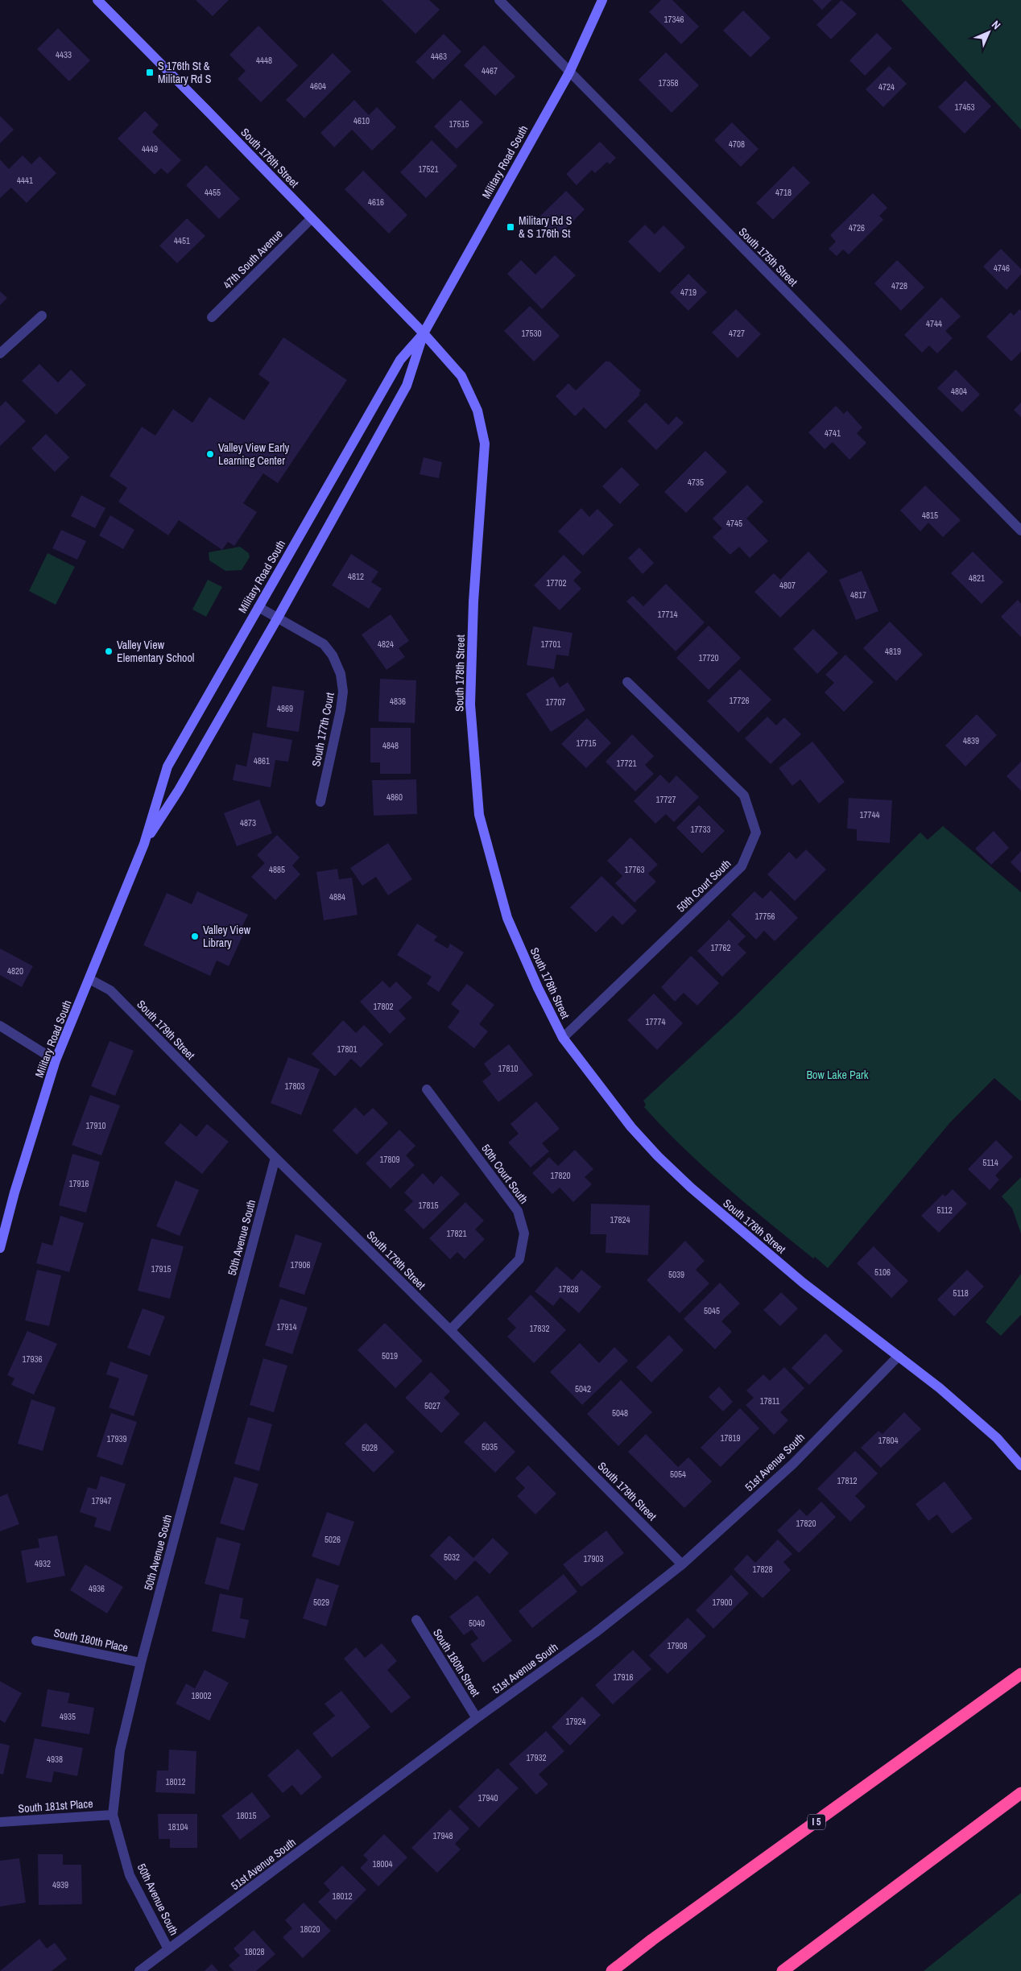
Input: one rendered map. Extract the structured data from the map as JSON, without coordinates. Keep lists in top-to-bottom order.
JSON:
{
  "streets": {
    "highway": ["I 5"],
    "main road": ["South 176th Street", "Military Road South", "South 178th Street"],
    "street": [
      "South 175th Street",
      "47th South Avenue",
      "South 177th Court",
      "50th Court South",
      "South 179th Street",
      "50th Avenue South",
      "51st Avenue South",
      "South 180th Place",
      "South 180th Street",
      "South 181st Place"
    ]
  },
  "crossings": [
    ["South 176th Street", "Military Road South"],
    ["South 176th Street", "47th South Avenue"],
    ["South 176th Street", "South 178th Street"],
    ["Military Road South", "South 175th Street"],
    ["Military Road South", "South 178th Street"],
    ["Military Road South", "South 177th Court"],
    ["Military Road South", "South 179th Street"],
    ["South 178th Street", "50th Court South"],
    ["South 178th Street", "51st Avenue South"],
    ["50th Court South", "South 179th Street"],
    ["South 179th Street", "50th Avenue South"],
    ["South 179th Street", "51st Avenue South"],
    ["50th Avenue South", "51st Avenue South"],
    ["50th Avenue South", "South 180th Place"],
    ["50th Avenue South", "South 181st Place"],
    ["51st Avenue South", "South 180th Street"]
  ],
  "parks": ["Bow Lake Park"],
  "places": {
    "transit": ["S 176th St & Military Rd S", "Military Rd S & S 176th St"],
    "other": ["Valley View Early Learning Center", "Valley View Elementary School", "Valley View Library"]
  },
  "house_numbers": [
    "17346",
    "4433",
    "4463",
    "4448",
    "4467",
    "17358",
    "4604",
    "4724",
    "17453",
    "4610",
    "17515",
    "4708",
    "4449",
    "17521",
    "4441",
    "4455",
    "4718",
    "4616",
    "4726",
    "4451",
    "4746",
    "4728",
    "4719",
    "4744",
    "17530",
    "4727",
    "4804",
    "4741",
    "4735",
    "4815",
    "4745",
    "4812",
    "4821",
    "17702",
    "4807",
    "4817",
    "17714",
    "4824",
    "17701",
    "4819",
    "17720",
    "17726",
    "4836",
    "17707",
    "4869",
    "4839",
    "17715",
    "4848",
    "4861",
    "17721",
    "4860",
    "17727",
    "17744",
    "4873",
    "17733",
    "4885",
    "17763",
    "4884",
    "17756",
    "17762",
    "4820",
    "17802",
    "17774",
    "17801",
    "17810",
    "17803",
    "17910",
    "17809",
    "5114",
    "17820",
    "17916",
    "17815",
    "5112",
    "17824",
    "17821",
    "17906",
    "17915",
    "5106",
    "5039",
    "17828",
    "5118",
    "5045",
    "17914",
    "17832",
    "5019",
    "17936",
    "5042",
    "17811",
    "5027",
    "5048",
    "17819",
    "17939",
    "17804",
    "5035",
    "5028",
    "5054",
    "17812",
    "17947",
    "17820",
    "5026",
    "5032",
    "17903",
    "4932",
    "17828",
    "4936",
    "5029",
    "17900",
    "5040",
    "17908",
    "17916",
    "18002",
    "4935",
    "17924",
    "17932",
    "4938",
    "18012",
    "17940",
    "18015",
    "18104",
    "17948",
    "18004",
    "4939",
    "18012",
    "18020",
    "18028"
  ],
  "north": "top right"
}
